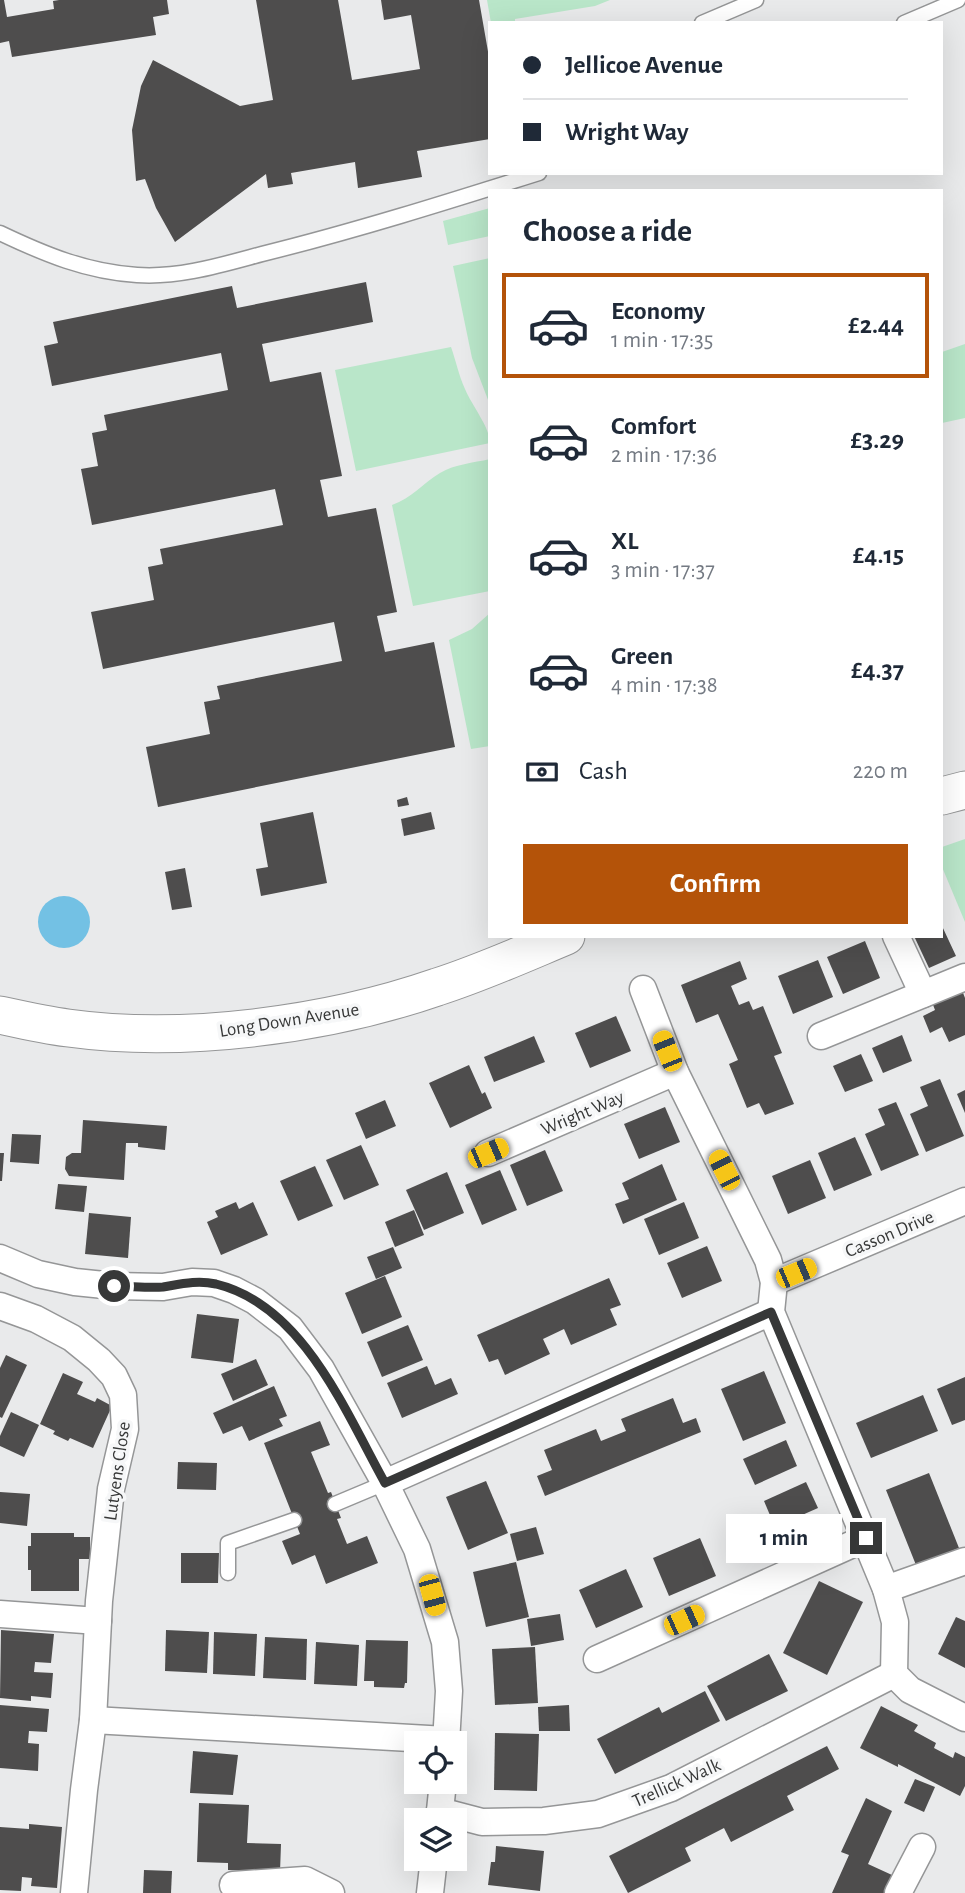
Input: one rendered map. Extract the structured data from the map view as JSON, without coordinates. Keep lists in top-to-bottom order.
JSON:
{
  "streets": {
    "street": [
      "Long Down Avenue",
      "Wright Way",
      "Casson Drive",
      "Lutyens Close",
      "Trellick Walk"
    ]
  },
  "page": {
    "banner": ["Jellicoe Avenue", "Wright Way"],
    "heading": "Choose a ride",
    "list": [
      {
        "name": "Economy",
        "note": "1 min · 17:35",
        "value": "£2.44"
      },
      {
        "name": "Comfort",
        "note": "2 min · 17:36",
        "value": "£3.29"
      },
      {
        "name": "XL",
        "note": "3 min · 17:37",
        "value": "£4.15"
      },
      {
        "name": "Green",
        "note": "4 min · 17:38",
        "value": "£4.37"
      }
    ],
    "pay": ["Cash", "220 m"],
    "buttons": "Confirm",
    "bubble": "1 min"
  }
}
